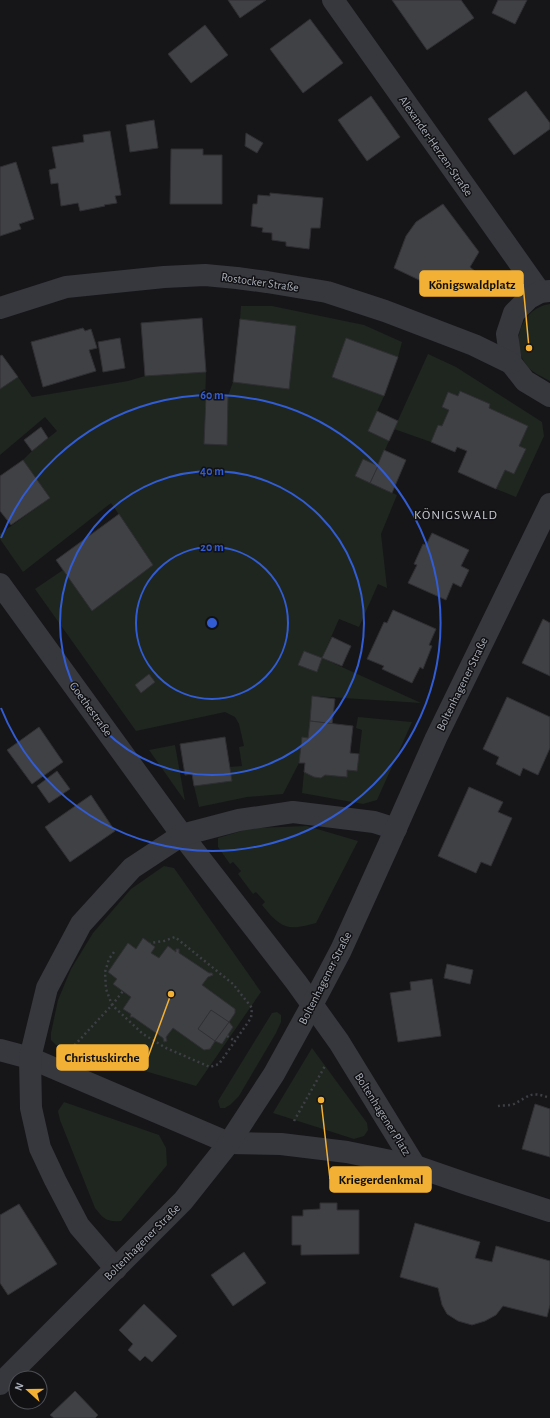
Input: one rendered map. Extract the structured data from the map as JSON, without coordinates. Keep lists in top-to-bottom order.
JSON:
{
  "streets": {
    "street": [
      "Alexander-Herzen-Straße",
      "Rostocker Straße",
      "Boltenhagener Straße",
      "Goethestraße",
      "Boltenhagener Platz"
    ]
  },
  "crossings": [
    ["Boltenhagener Straße", "Boltenhagener Platz"],
    ["Goethestraße", "Boltenhagener Platz"]
  ],
  "districts": ["KÖNIGSWALD"],
  "places": ["Königswaldplatz", "Christuskirche", "Kriegerdenkmal"],
  "north": "left",
  "rings": ["60 m", "40 m", "20 m"]
}
